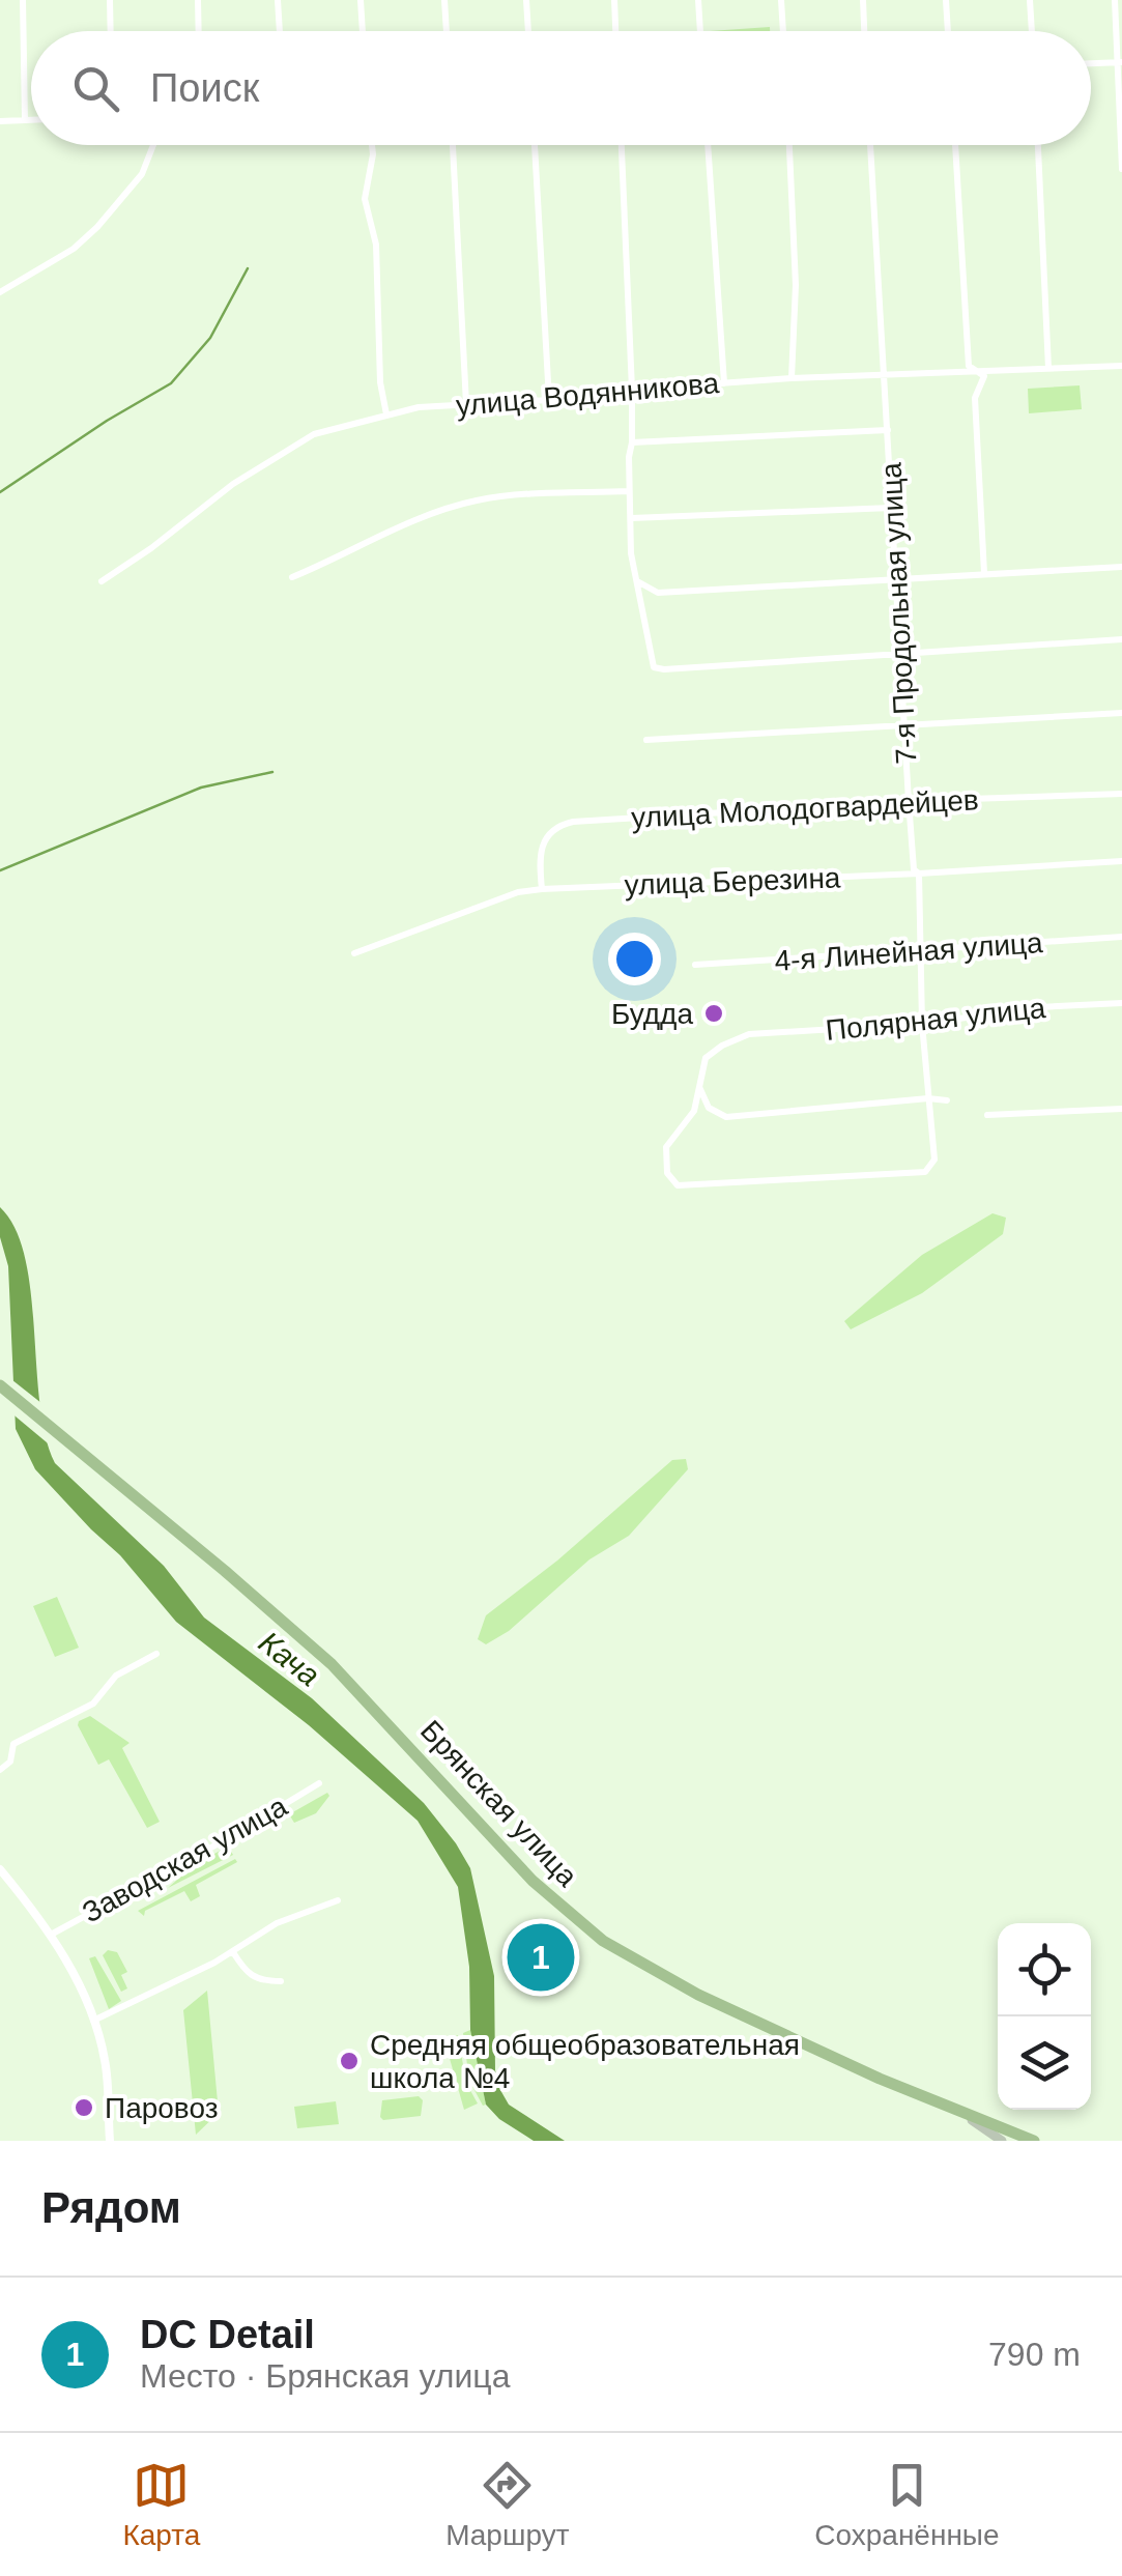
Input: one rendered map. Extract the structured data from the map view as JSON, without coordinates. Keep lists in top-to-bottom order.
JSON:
{
  "streets": {
    "highway": ["Брянская улица"],
    "street": [
      "улица Водянникова",
      "7-я Продольная улица",
      "улица Молодогвардейцев",
      "улица Березина",
      "4-я Линейная улица",
      "Полярная улица",
      "Заводская улица"
    ]
  },
  "crossings": [
    ["улица Водянникова", "7-я Продольная улица"],
    ["7-я Продольная улица", "улица Молодогвардейцев"],
    ["7-я Продольная улица", "улица Березина"],
    ["7-я Продольная улица", "4-я Линейная улица"],
    ["7-я Продольная улица", "Полярная улица"],
    ["улица Молодогвардейцев", "улица Березина"]
  ],
  "water": ["Кача"],
  "places": ["Будда", "Средняя общеобразовательная школа №4", "Паровоз"],
  "page": {
    "search": "Поиск",
    "pins": "1",
    "heading": "Рядом",
    "list": [
      {
        "mark": "1",
        "name": "DC Detail",
        "note": "Место · Брянская улица",
        "value": "790 m"
      }
    ],
    "nav": ["Карта", "Маршрут", "Сохранённые"]
  }
}
